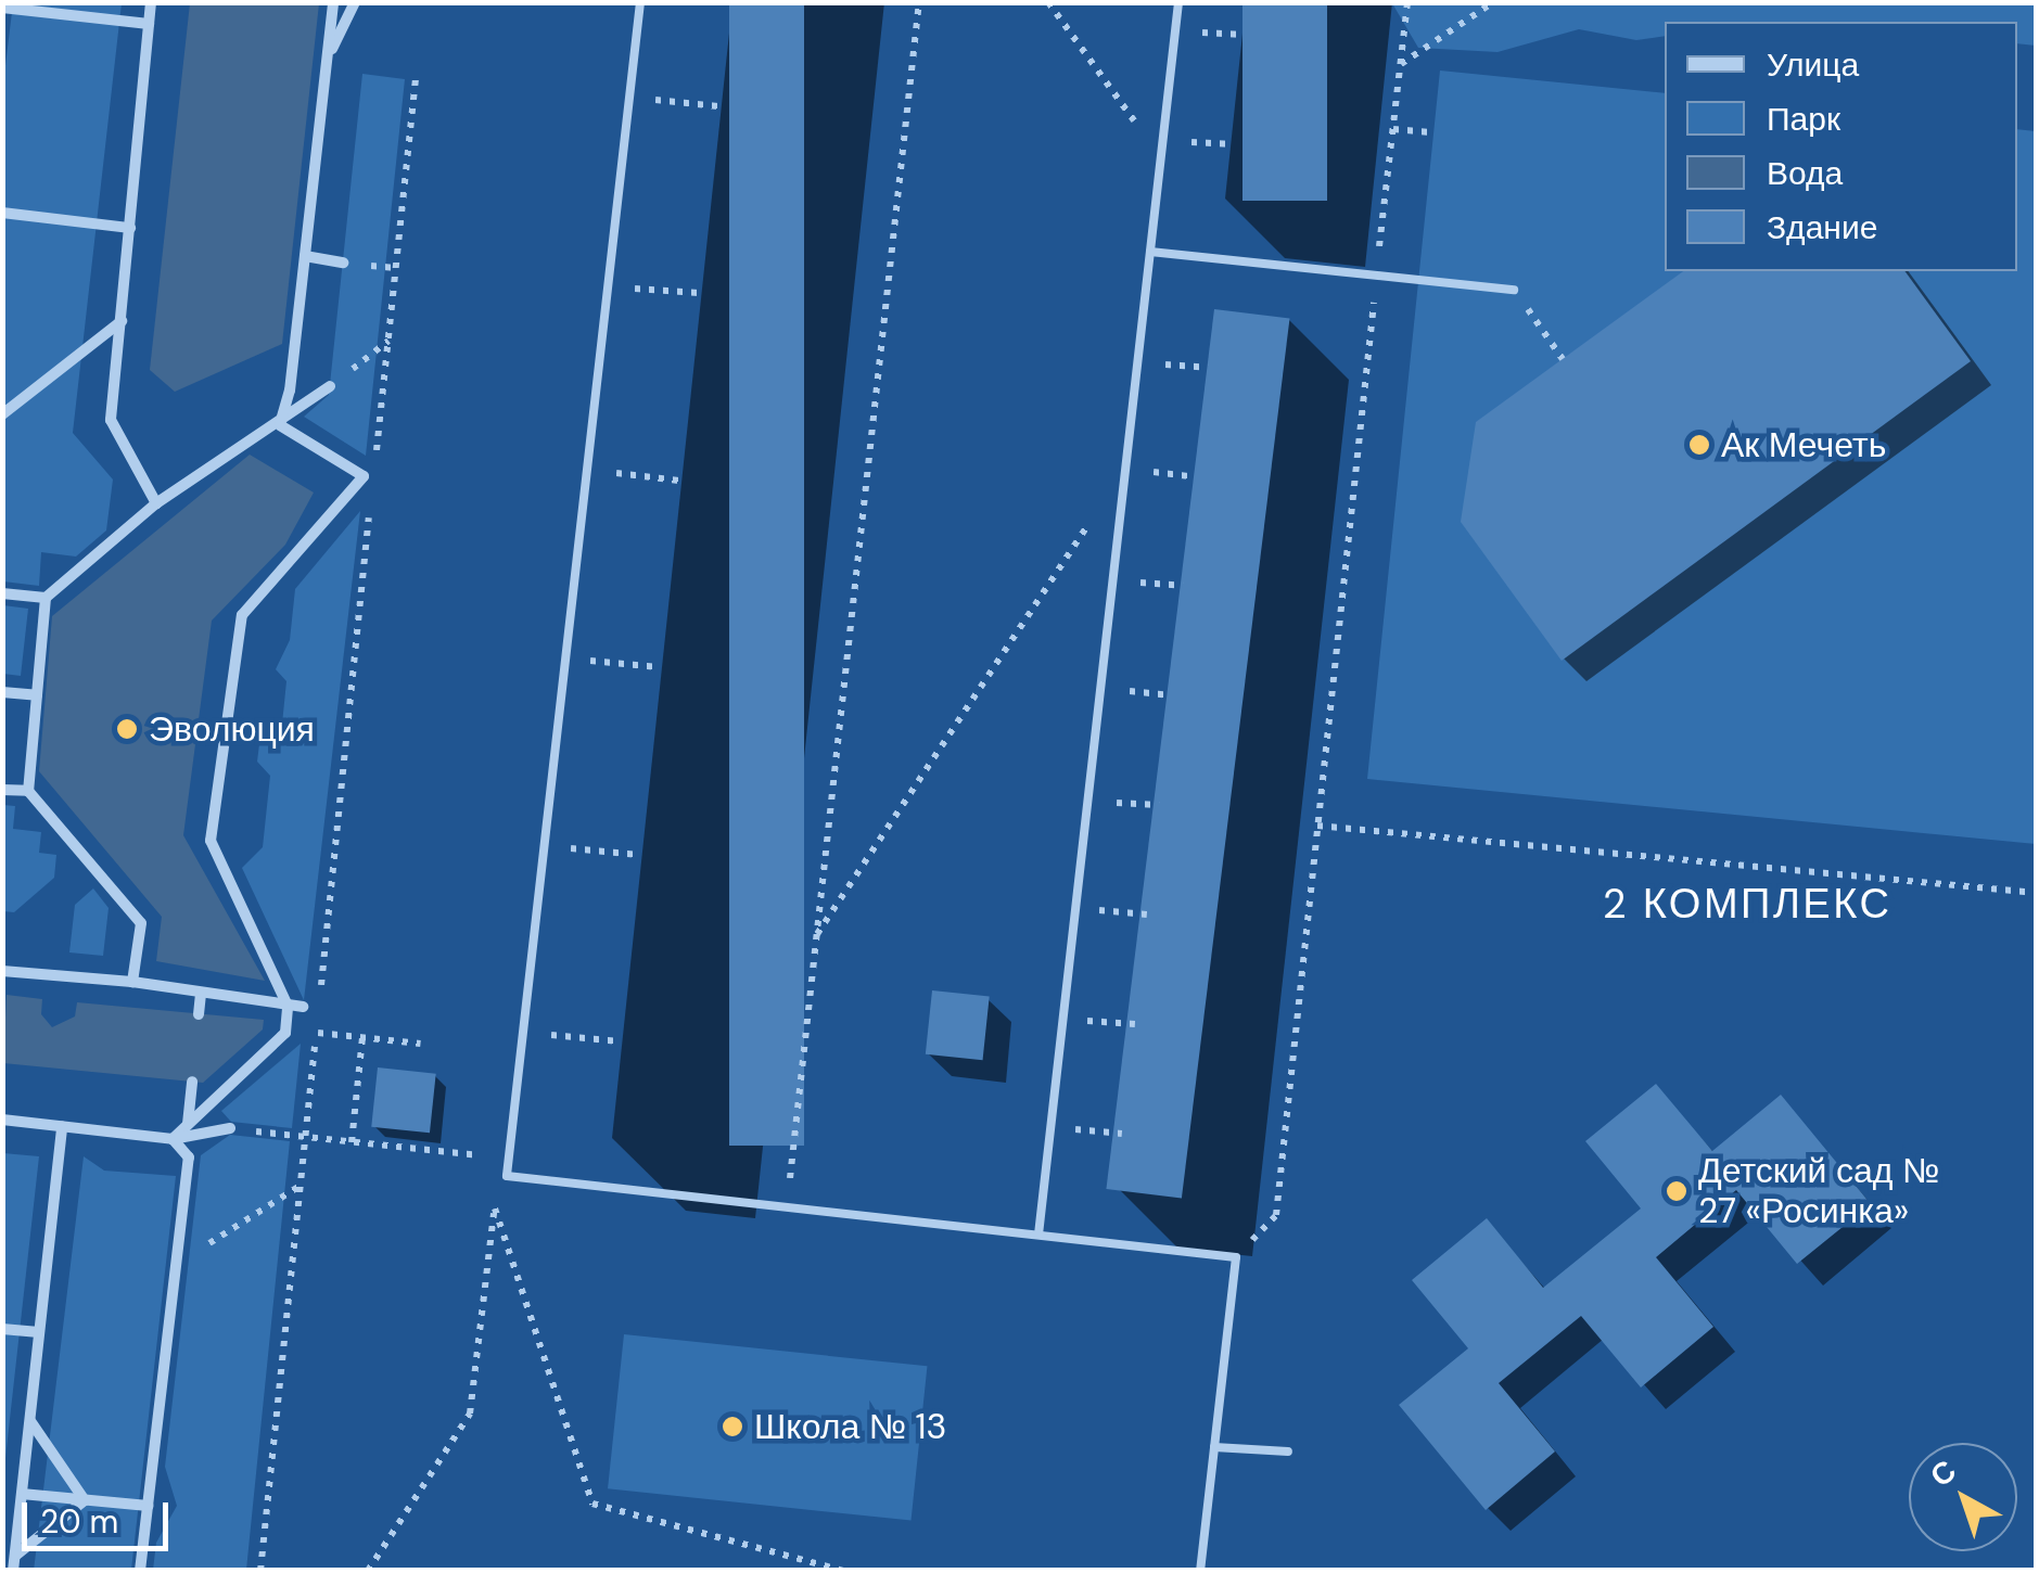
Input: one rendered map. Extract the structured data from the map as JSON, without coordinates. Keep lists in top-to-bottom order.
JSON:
{
  "districts": ["2 КОМПЛЕКС"],
  "places": [
    "Ак Мечеть",
    "Эволюция",
    "Детский сад № 27 «Росинка»",
    "Школа № 13"
  ],
  "legend": [
    "Улица",
    "Парк",
    "Вода",
    "Здание"
  ],
  "scale_bar": "20 m",
  "north": "top left"
}
